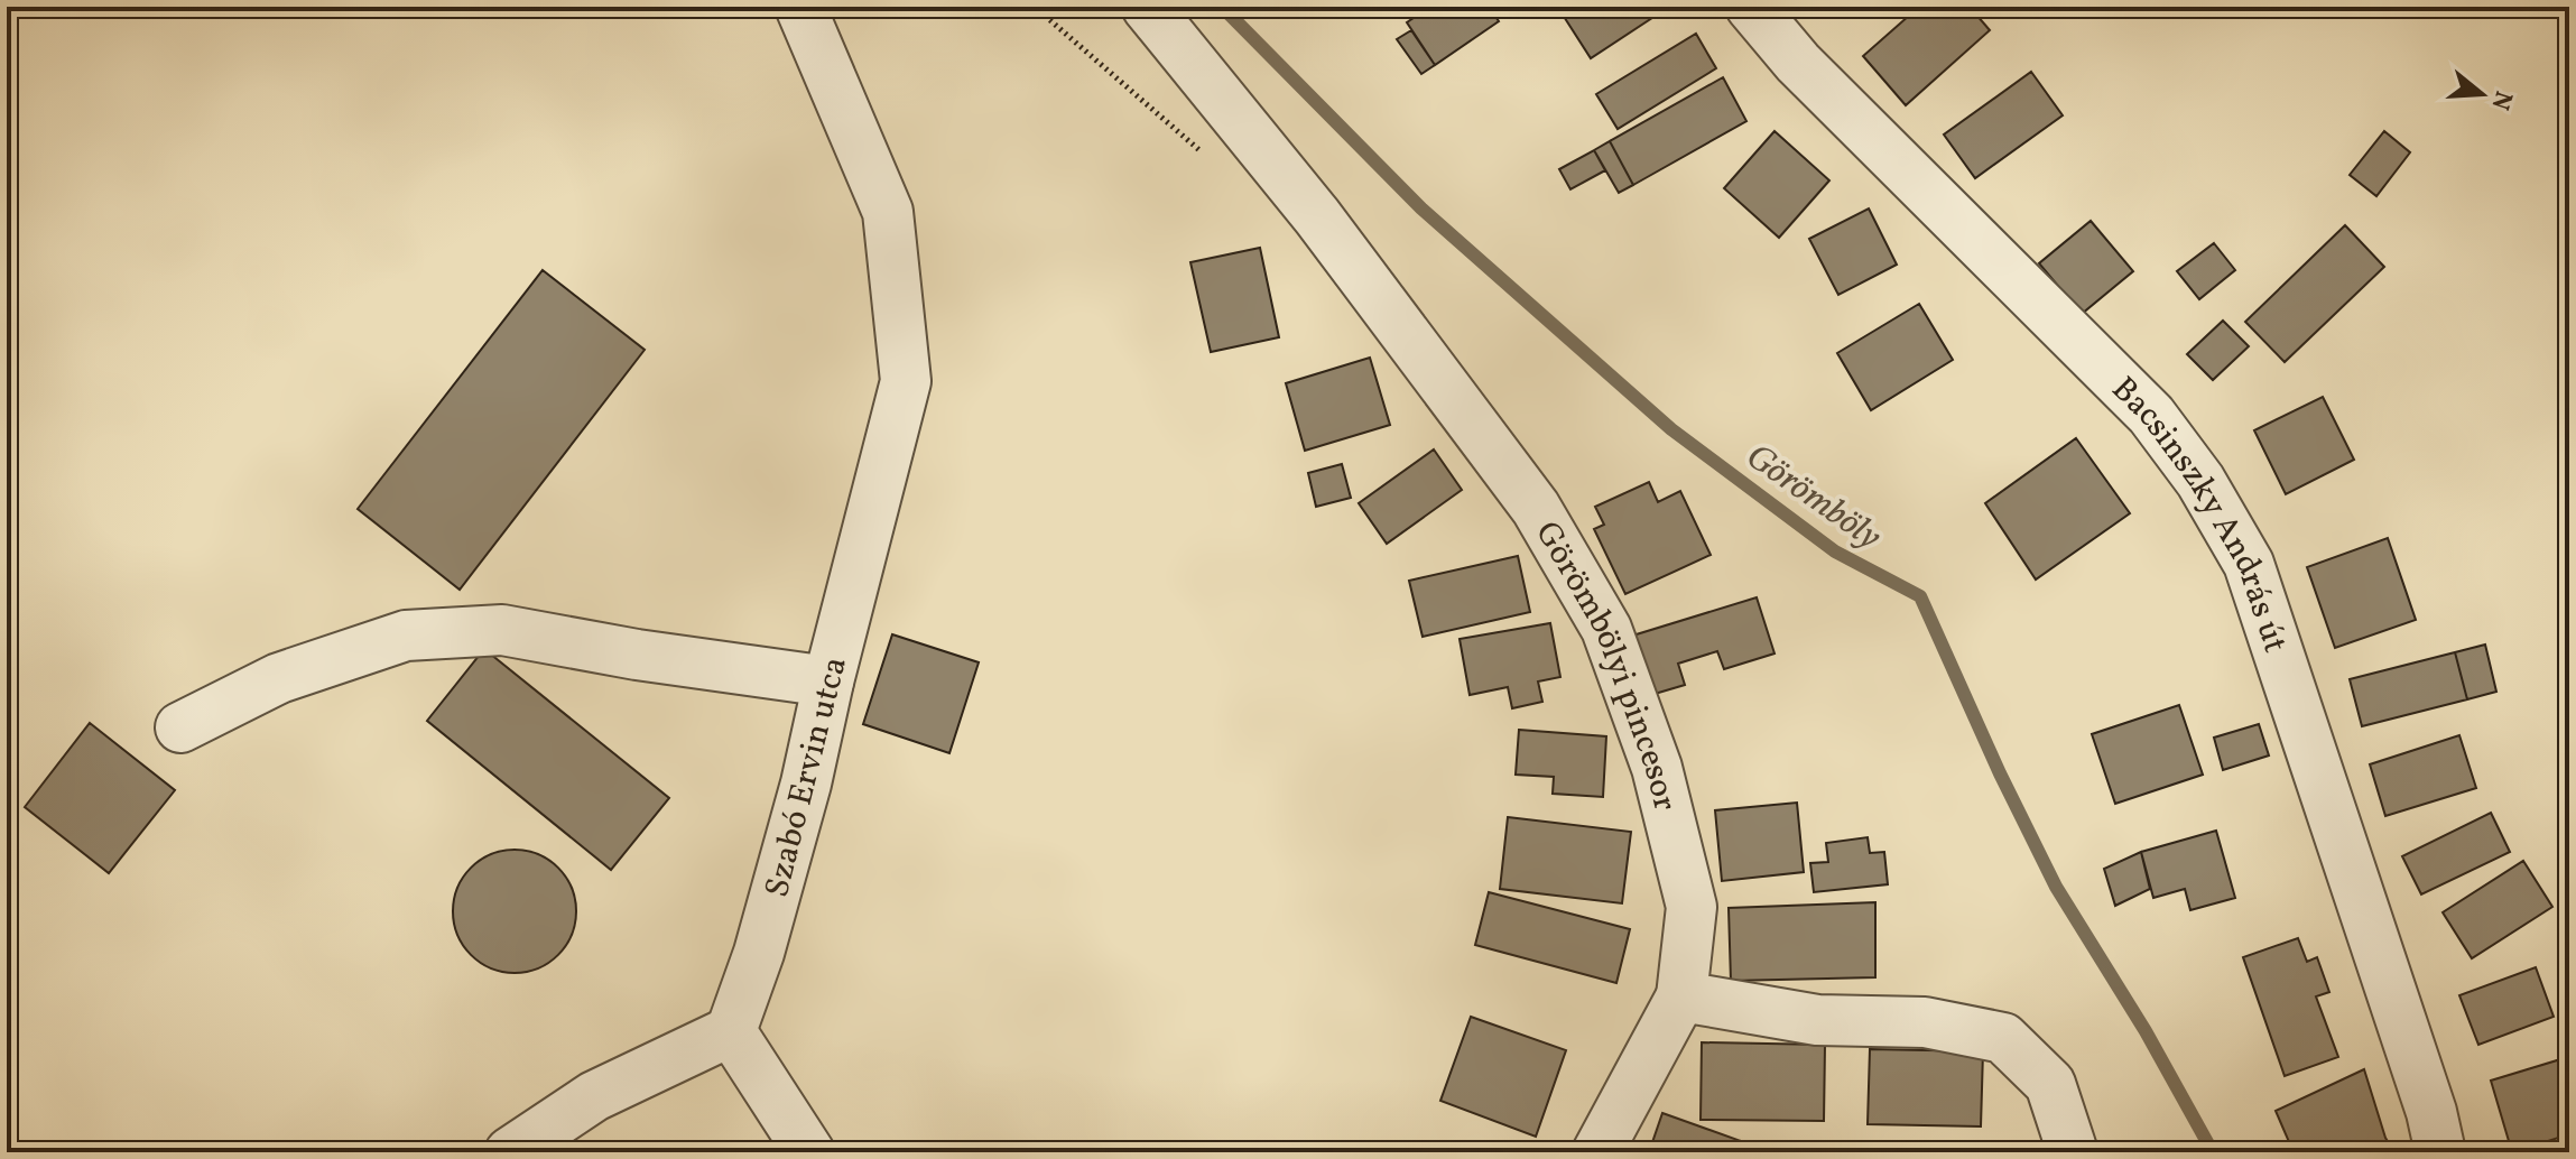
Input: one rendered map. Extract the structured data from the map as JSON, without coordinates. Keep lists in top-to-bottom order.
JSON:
{
  "streets": {
    "street": ["Bacsinszky András út", "Görömbölyi pincesor", "Szabó Ervin utca"]
  },
  "water": ["Görömböly"],
  "north": "right"
}
